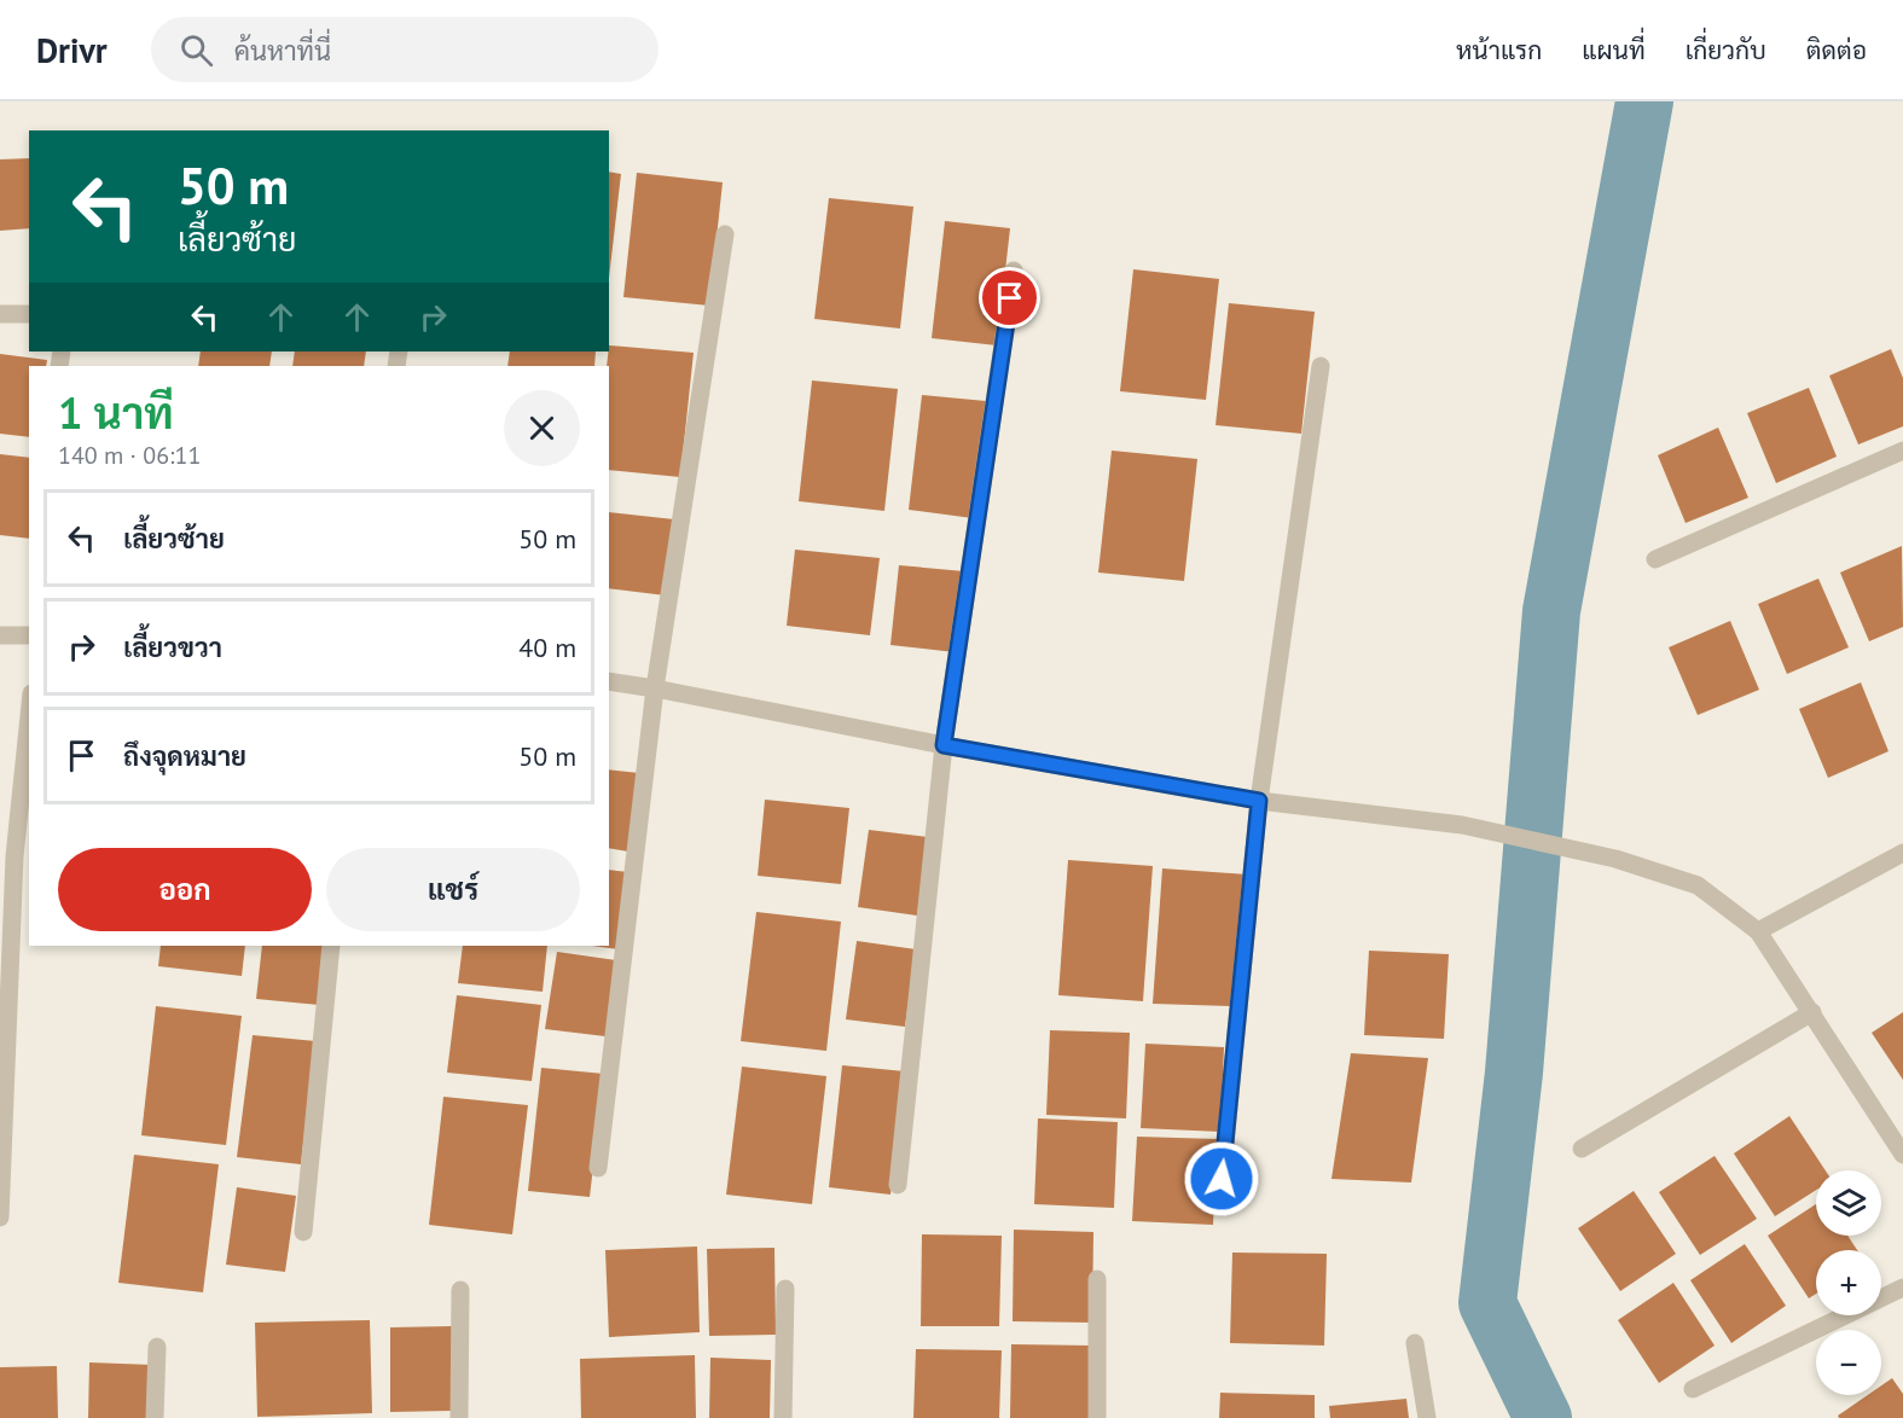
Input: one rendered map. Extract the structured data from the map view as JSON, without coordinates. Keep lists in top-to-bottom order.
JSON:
{
  "page": {
    "header": "Drivr",
    "search": "ค้นหาที่นี่",
    "nav": [
      "หน้าแรก",
      "แผนที่",
      "เกี่ยวกับ",
      "ติดต่อ"
    ],
    "turn": ["50 m", "เลี้ยวซ้าย"],
    "heading": ["1 นาที", "140 m · 06:11"],
    "list": [
      {
        "name": "เลี้ยวซ้าย",
        "value": "50 m"
      },
      {
        "name": "เลี้ยวขวา",
        "value": "40 m"
      },
      {
        "name": "ถึงจุดหมาย",
        "value": "50 m"
      }
    ],
    "buttons": ["ออก", "แชร์"],
    "map_buttons": ["+", "−"]
  }
}
